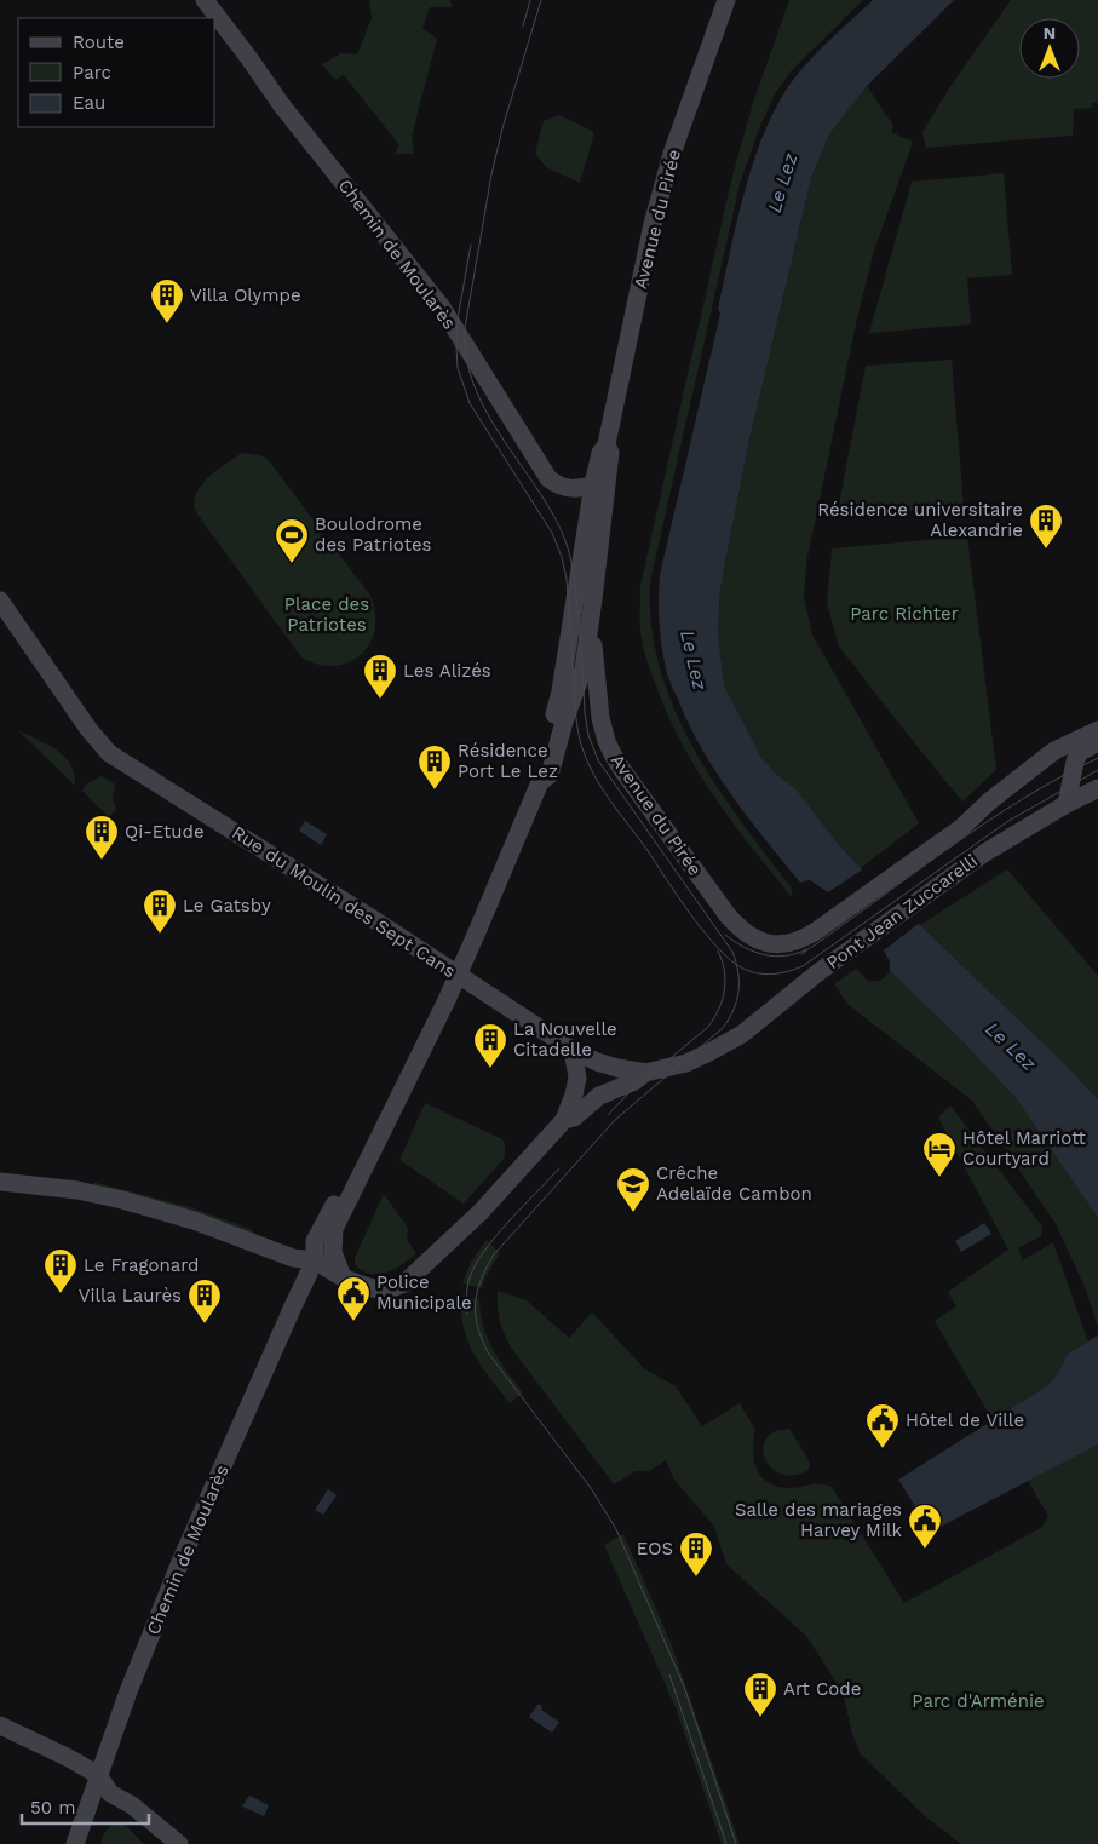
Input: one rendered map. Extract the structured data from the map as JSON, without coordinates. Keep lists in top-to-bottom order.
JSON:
{
  "streets": {
    "main road": [
      "Avenue du Pirée",
      "Chemin de Moularès",
      "Rue du Moulin des Sept Cans",
      "Pont Jean Zuccarelli"
    ]
  },
  "crossings": [
    ["Avenue du Pirée", "Chemin de Moularès"],
    ["Avenue du Pirée", "Pont Jean Zuccarelli"],
    ["Chemin de Moularès", "Rue du Moulin des Sept Cans"],
    ["Rue du Moulin des Sept Cans", "Pont Jean Zuccarelli"]
  ],
  "water": ["Le Lez"],
  "parks": ["Place des Patriotes", "Parc Richter", "Parc d'Arménie"],
  "places": {
    "building": [
      "Villa Olympe",
      "Résidence universitaire Alexandrie",
      "Les Alizés",
      "Résidence Port Le Lez",
      "Qi-Etude",
      "Le Gatsby",
      "La Nouvelle Citadelle",
      "Le Fragonard",
      "Villa Laurès",
      "EOS",
      "Art Code"
    ],
    "sports": ["Boulodrome des Patriotes"],
    "hotel": ["Hôtel Marriott Courtyard"],
    "school or university": ["Crêche Adelaïde Cambon"],
    "public building": ["Police Municipale", "Hôtel de Ville", "Salle des mariages Harvey Milk"]
  },
  "legend": ["Route", "Parc", "Eau"],
  "scale_bar": "50 m",
  "north": "top"
}
